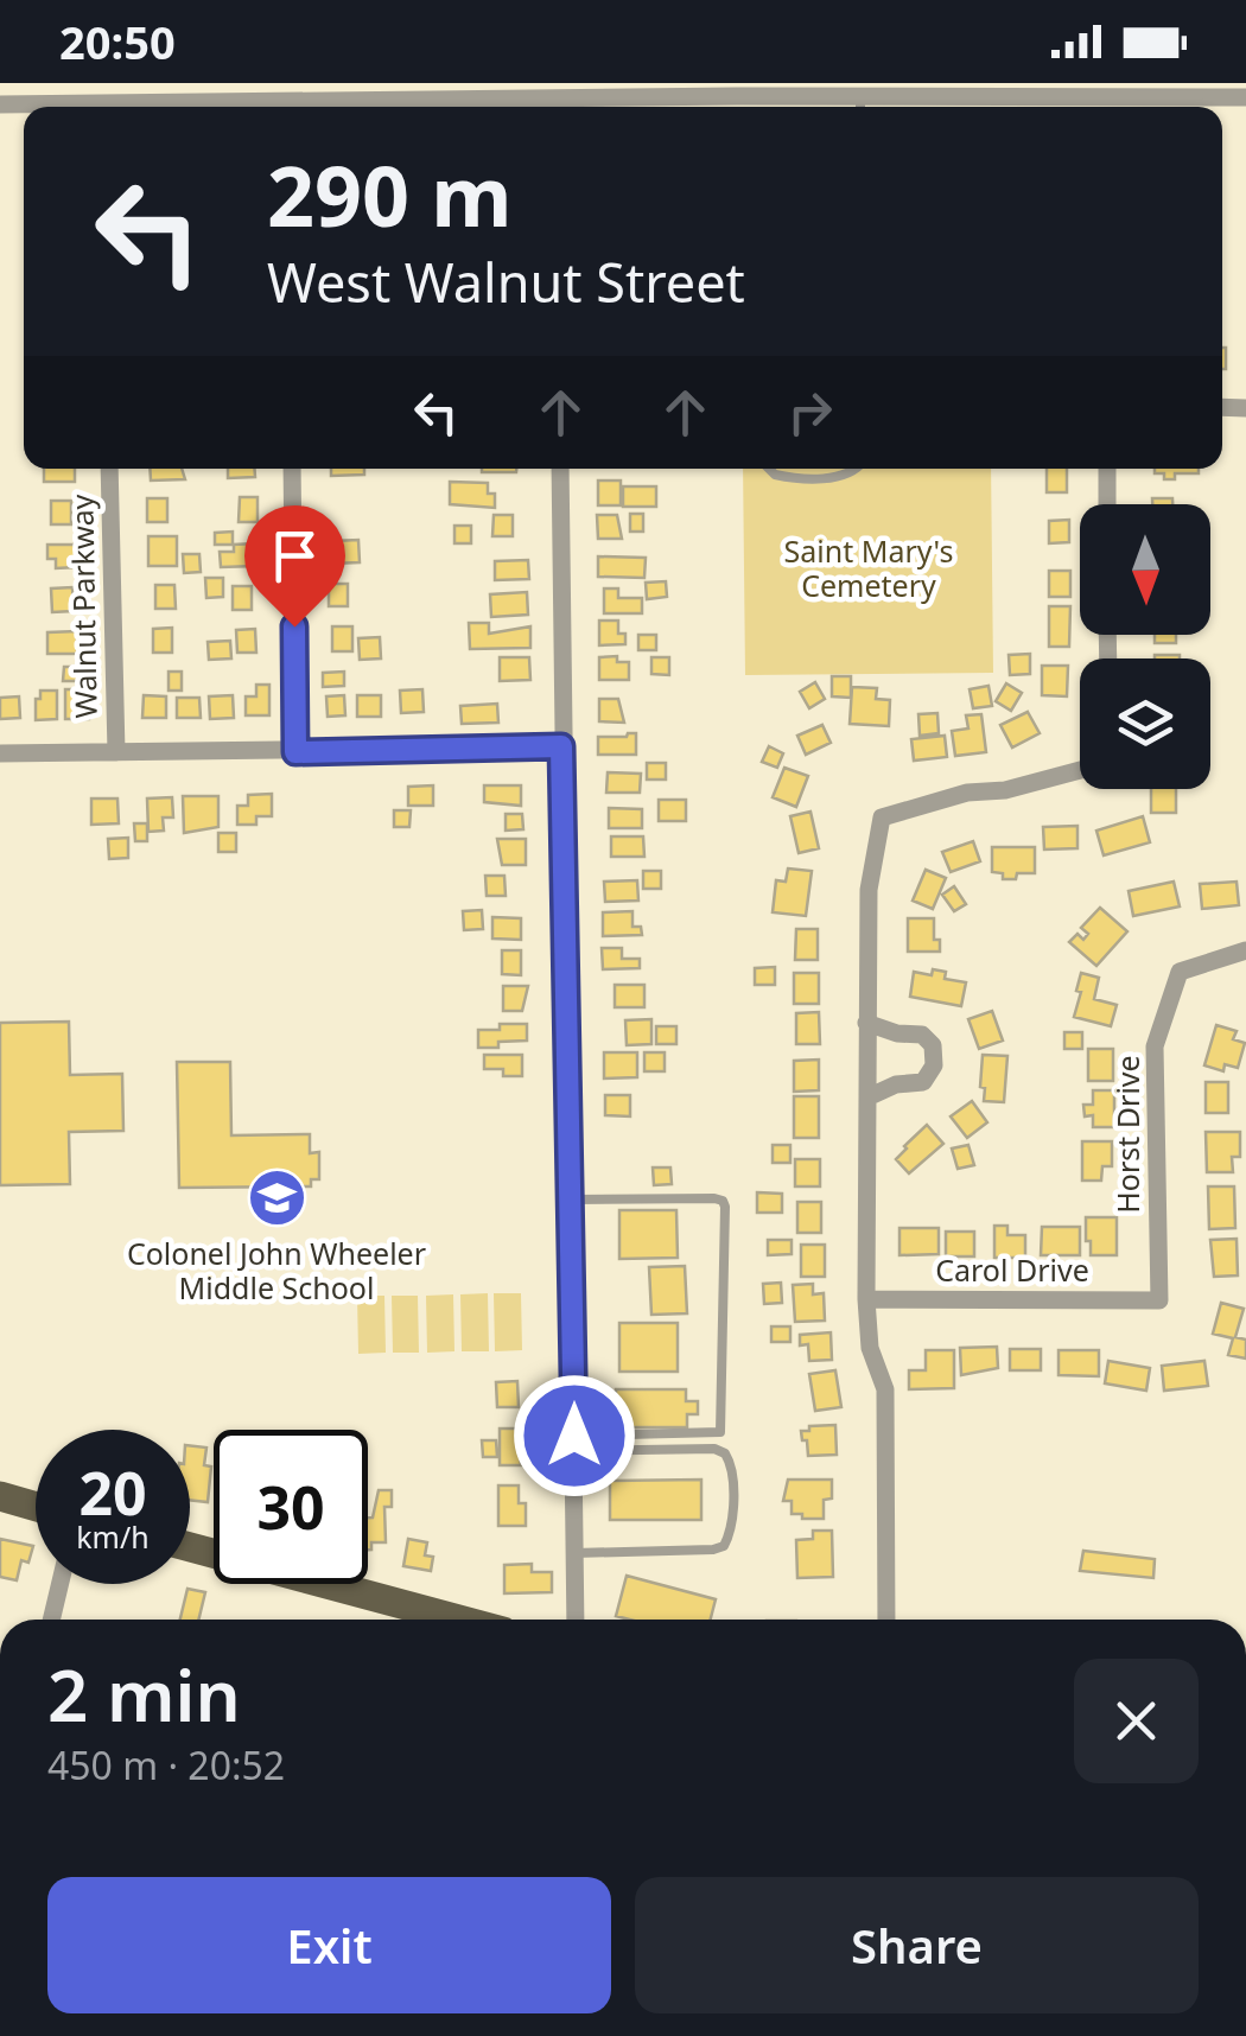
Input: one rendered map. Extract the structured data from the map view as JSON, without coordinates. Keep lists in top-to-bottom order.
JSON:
{
  "streets": {
    "street": ["Walnut Parkway", "Horst Drive", "Carol Drive"]
  },
  "crossings": [
    ["Horst Drive", "Carol Drive"]
  ],
  "parks": ["Saint Mary's Cemetery"],
  "places": {
    "school or university": ["Colonel John Wheeler Middle School"]
  },
  "north": "bottom",
  "page": {
    "status": "20:50",
    "turn": ["290 m", "West Walnut Street"],
    "speed": "20 km/h",
    "limit": "30",
    "heading": ["2 min", "450 m · 20:52"],
    "buttons": ["Exit", "Share"]
  }
}
